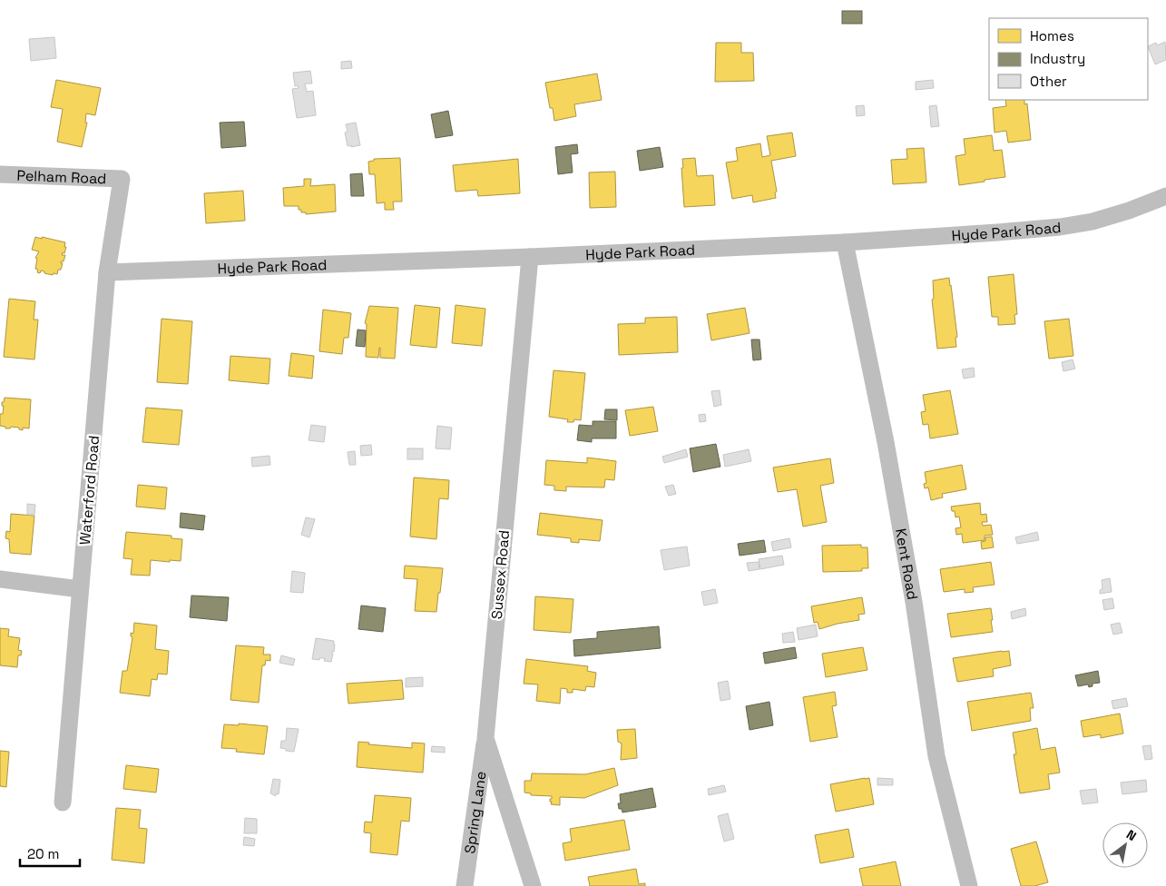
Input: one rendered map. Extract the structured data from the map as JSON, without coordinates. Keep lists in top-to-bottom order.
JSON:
{
  "streets": {
    "street": [
      "Pelham Road",
      "Hyde Park Road",
      "Waterford Road",
      "Kent Road",
      "Sussex Road",
      "Spring Lane"
    ]
  },
  "crossings": [
    ["Pelham Road", "Waterford Road"],
    ["Hyde Park Road", "Waterford Road"],
    ["Hyde Park Road", "Kent Road"],
    ["Hyde Park Road", "Sussex Road"],
    ["Sussex Road", "Spring Lane"]
  ],
  "legend": ["Homes", "Industry", "Other"],
  "scale_bar": "20 m",
  "north": "top right"
}
